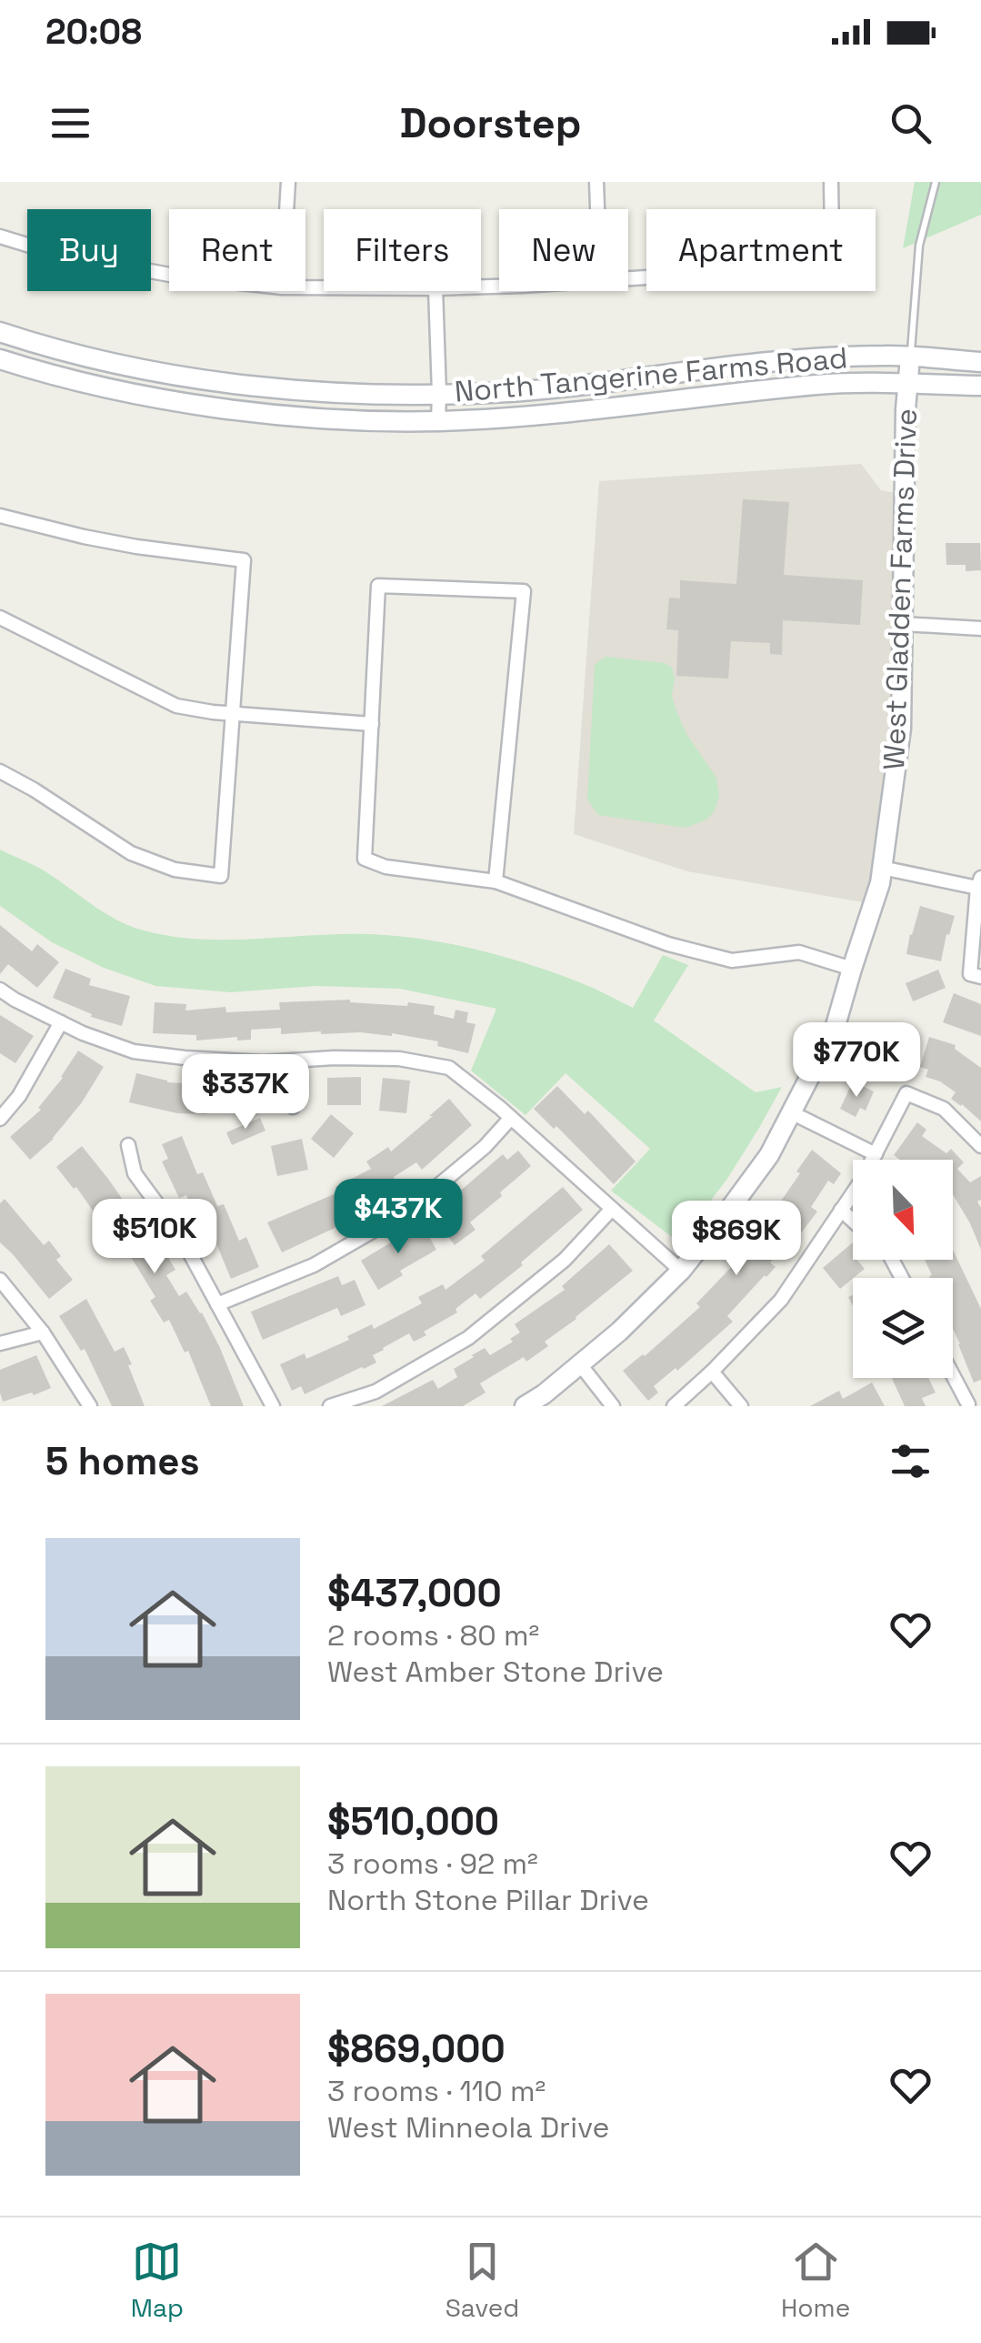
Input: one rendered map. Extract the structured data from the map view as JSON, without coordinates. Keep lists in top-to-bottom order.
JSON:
{
  "streets": {
    "main road": ["North Tangerine Farms Road", "West Gladden Farms Drive"]
  },
  "crossings": [
    ["North Tangerine Farms Road", "West Gladden Farms Drive"]
  ],
  "north": "bottom right",
  "page": {
    "status": "20:08",
    "header": "Doorstep",
    "chip": [
      "Buy",
      "Rent",
      "Filters",
      "New",
      "Apartment"
    ],
    "price": [
      "$770K",
      "$337K",
      "$437K",
      "$510K",
      "$869K"
    ],
    "heading": "5 homes",
    "list": [
      {
        "name": "$437,000",
        "note": "2 rooms · 80 m² · West Amber Stone Drive"
      },
      {
        "name": "$510,000",
        "note": "3 rooms · 92 m² · North Stone Pillar Drive"
      },
      {
        "name": "$869,000",
        "note": "3 rooms · 110 m² · West Minneola Drive"
      }
    ],
    "tabs": ["Map", "Saved", "Home"]
  }
}
